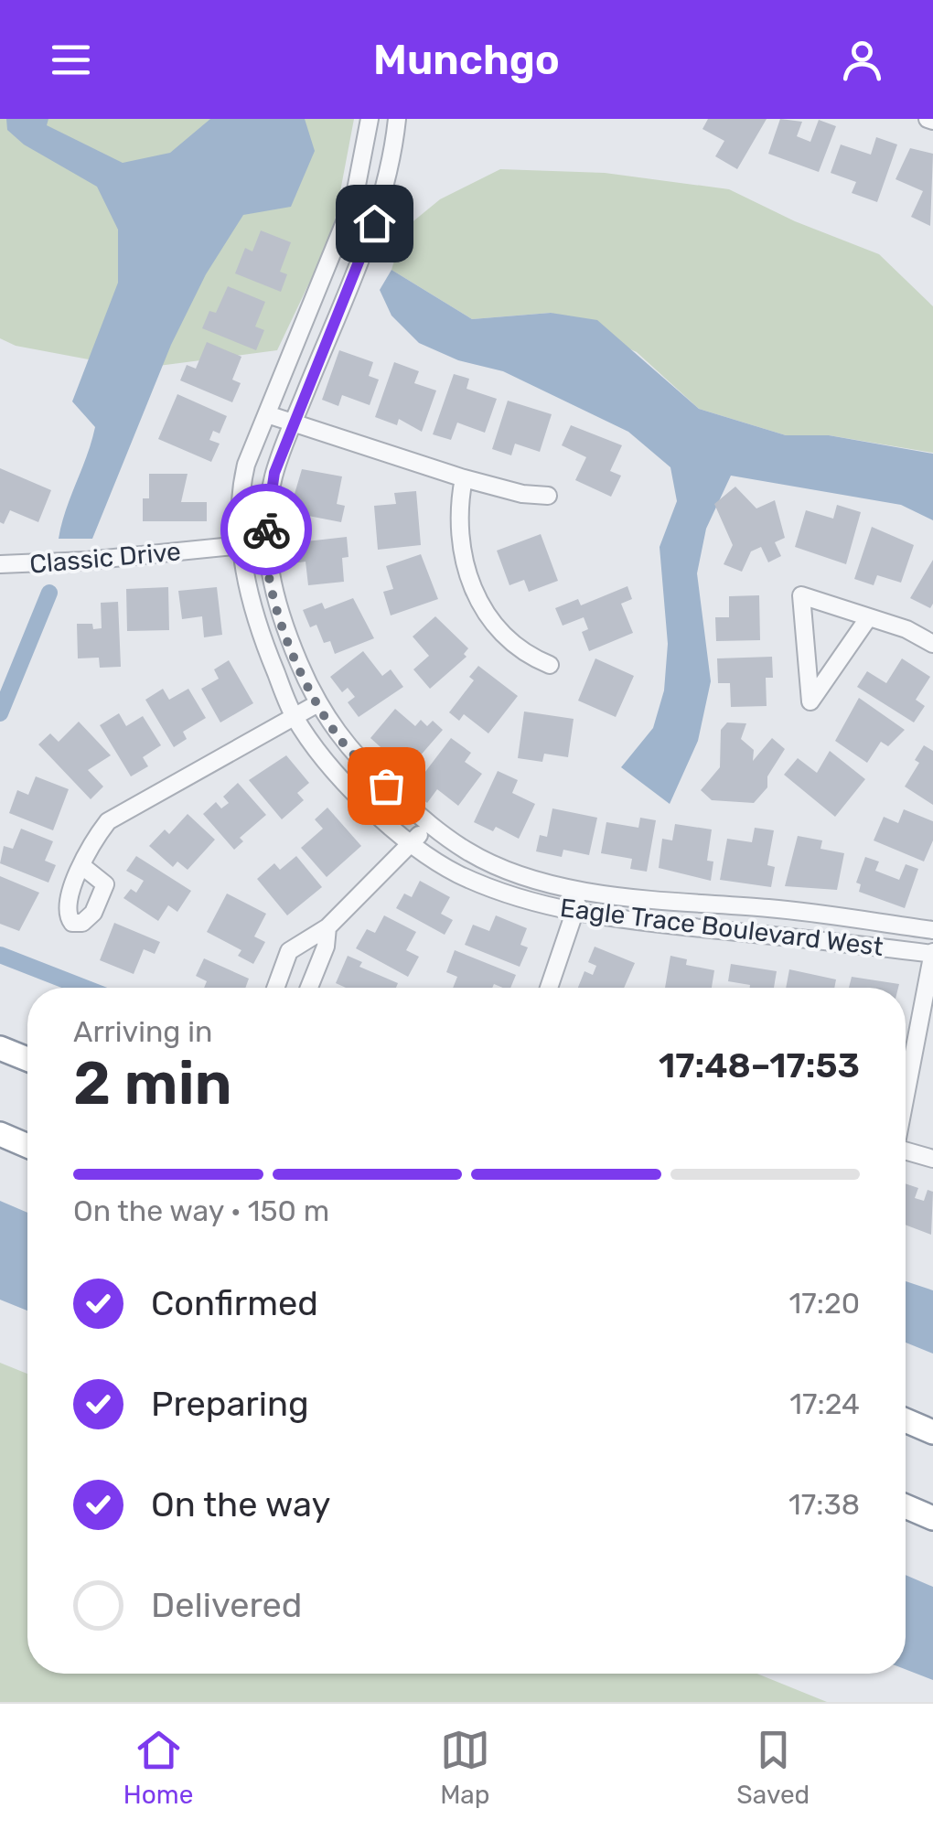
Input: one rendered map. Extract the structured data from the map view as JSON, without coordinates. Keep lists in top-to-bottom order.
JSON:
{
  "streets": {
    "street": ["Classic Drive", "Eagle Trace Boulevard West"]
  },
  "crossings": [
    ["Classic Drive", "Eagle Trace Boulevard West"]
  ],
  "page": {
    "header": "Munchgo",
    "heading": ["2 min", "Arriving in", "17:48–17:53"],
    "bar": "On the way · 150 m",
    "list": [
      ["Confirmed", "17:20"],
      ["Preparing", "17:24"],
      ["On the way", "17:38"],
      "Delivered"
    ],
    "tabs": ["Home", "Map", "Saved"]
  }
}
